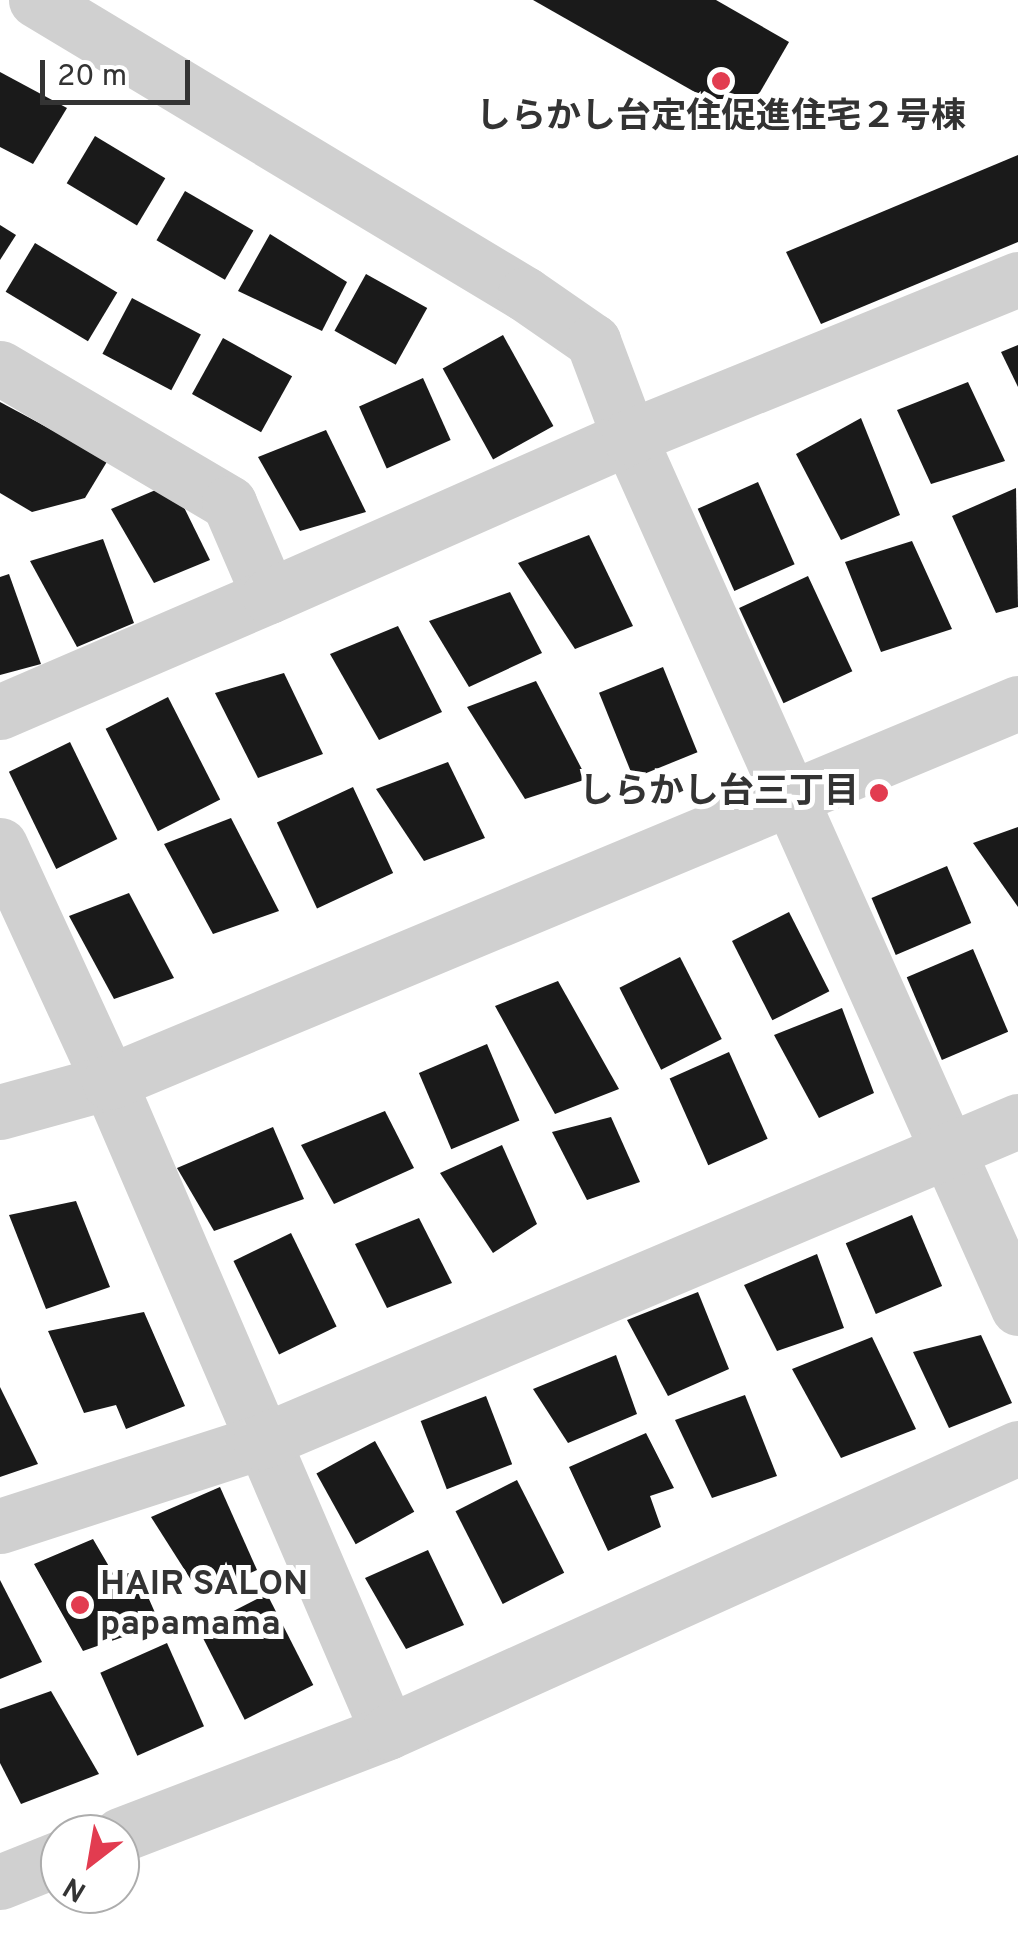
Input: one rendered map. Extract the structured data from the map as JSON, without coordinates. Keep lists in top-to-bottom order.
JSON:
{
  "places": ["しらかし台定住促進住宅２号棟", "しらかし台三丁目", "HAIR SALON papamama"],
  "scale_bar": "20 m",
  "north": "bottom left"
}
